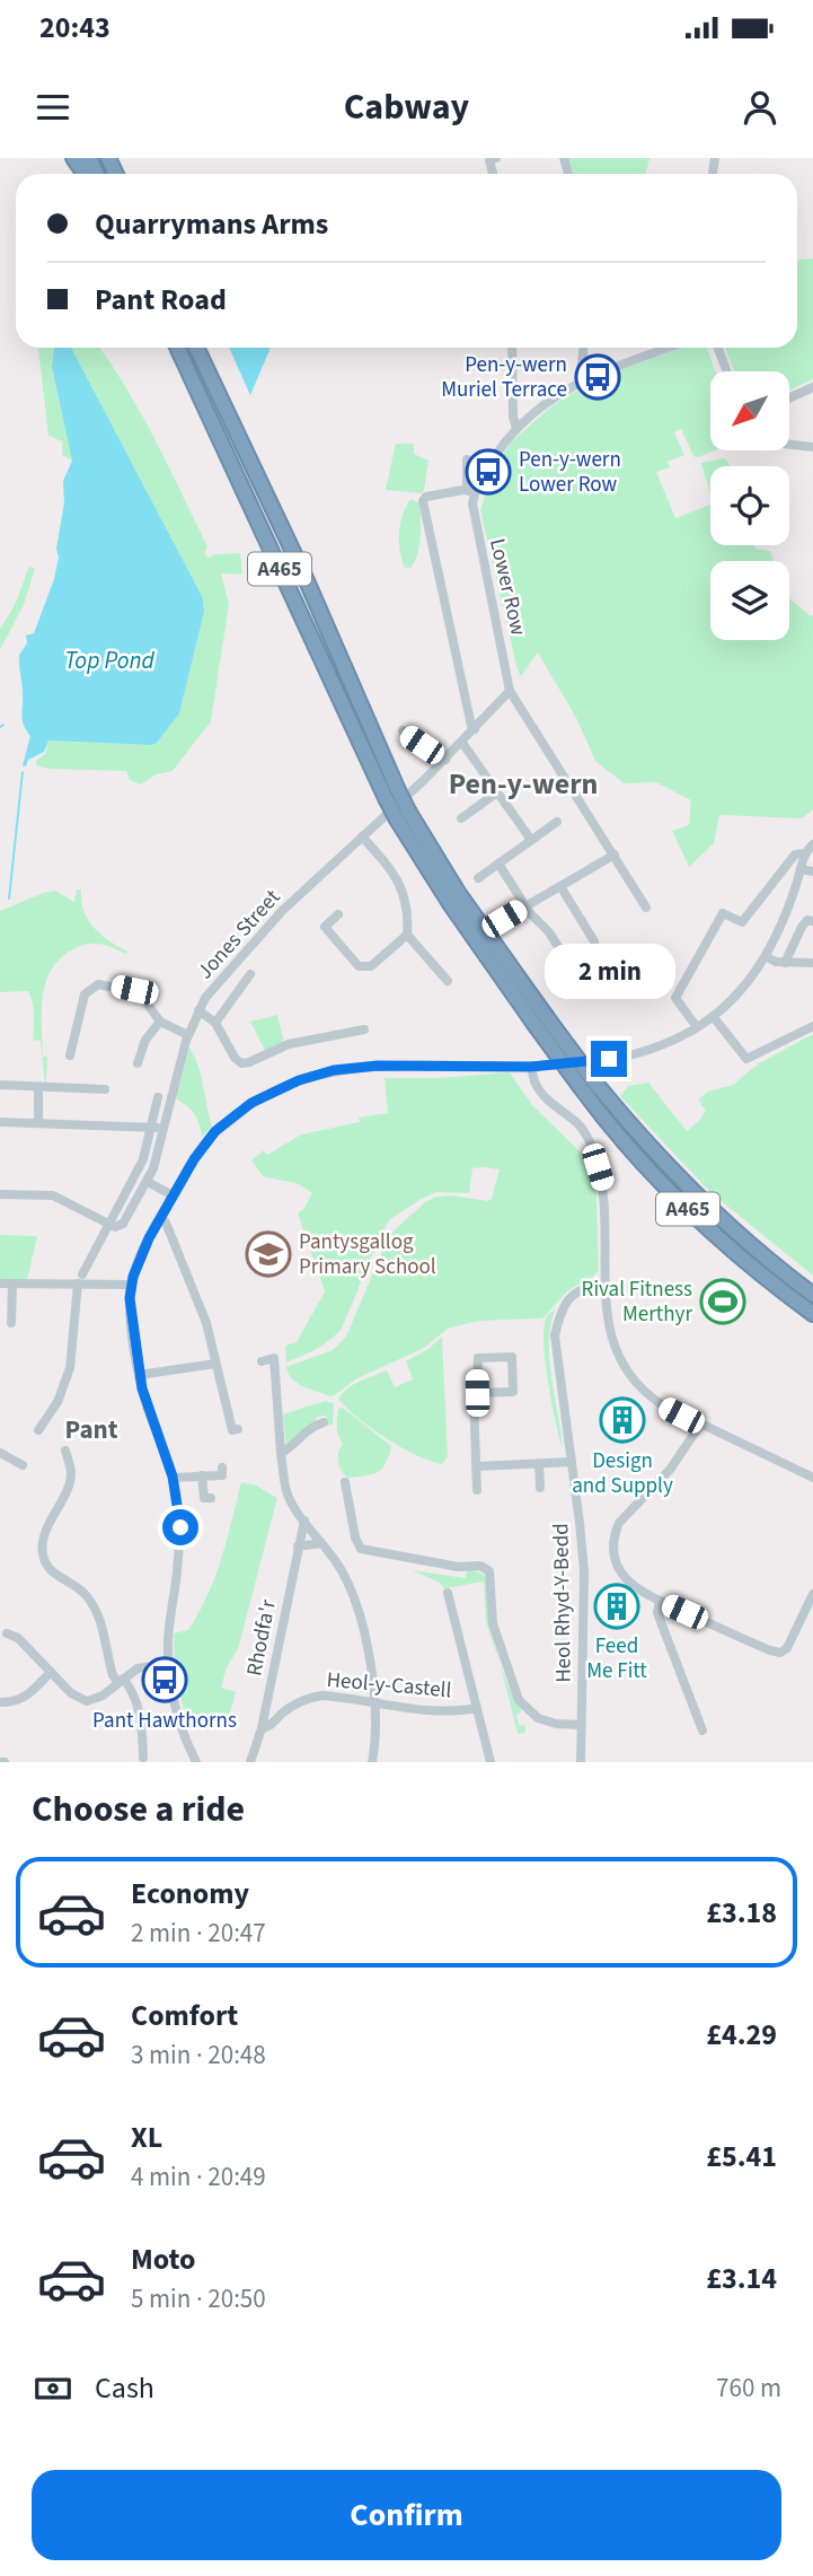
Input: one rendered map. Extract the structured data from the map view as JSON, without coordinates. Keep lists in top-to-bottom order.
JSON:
{
  "streets": {
    "highway": ["A465"],
    "street": [
      "Lower Row",
      "Jones Street",
      "Heol Rhyd-Y-Bedd",
      "Rhodfa'r",
      "Heol-y-Castell"
    ]
  },
  "crossings": [
    ["Lower Row", "Jones Street"],
    ["Rhodfa'r", "Heol-y-Castell"]
  ],
  "districts": ["Pen-y-wern", "Pant"],
  "water": ["Top Pond"],
  "places": {
    "bus stop": ["Pen-y-wern Muriel Terrace", "Pen-y-wern Lower Row", "Pant Hawthorns"],
    "school or university": ["Pantysgallog Primary School"],
    "sports": ["Rival Fitness Merthyr"],
    "building": ["Design and Supply", "Feed Me Fitt"]
  },
  "north": "bottom left",
  "page": {
    "status": "20:43",
    "header": "Cabway",
    "banner": ["Quarrymans Arms", "Pant Road"],
    "bubble": "2 min",
    "heading": "Choose a ride",
    "list": [
      {
        "name": "Economy",
        "note": "2 min · 20:47",
        "value": "£3.18"
      },
      {
        "name": "Comfort",
        "note": "3 min · 20:48",
        "value": "£4.29"
      },
      {
        "name": "XL",
        "note": "4 min · 20:49",
        "value": "£5.41"
      },
      {
        "name": "Moto",
        "note": "5 min · 20:50",
        "value": "£3.14"
      }
    ],
    "pay": ["Cash", "760 m"],
    "buttons": "Confirm"
  }
}
